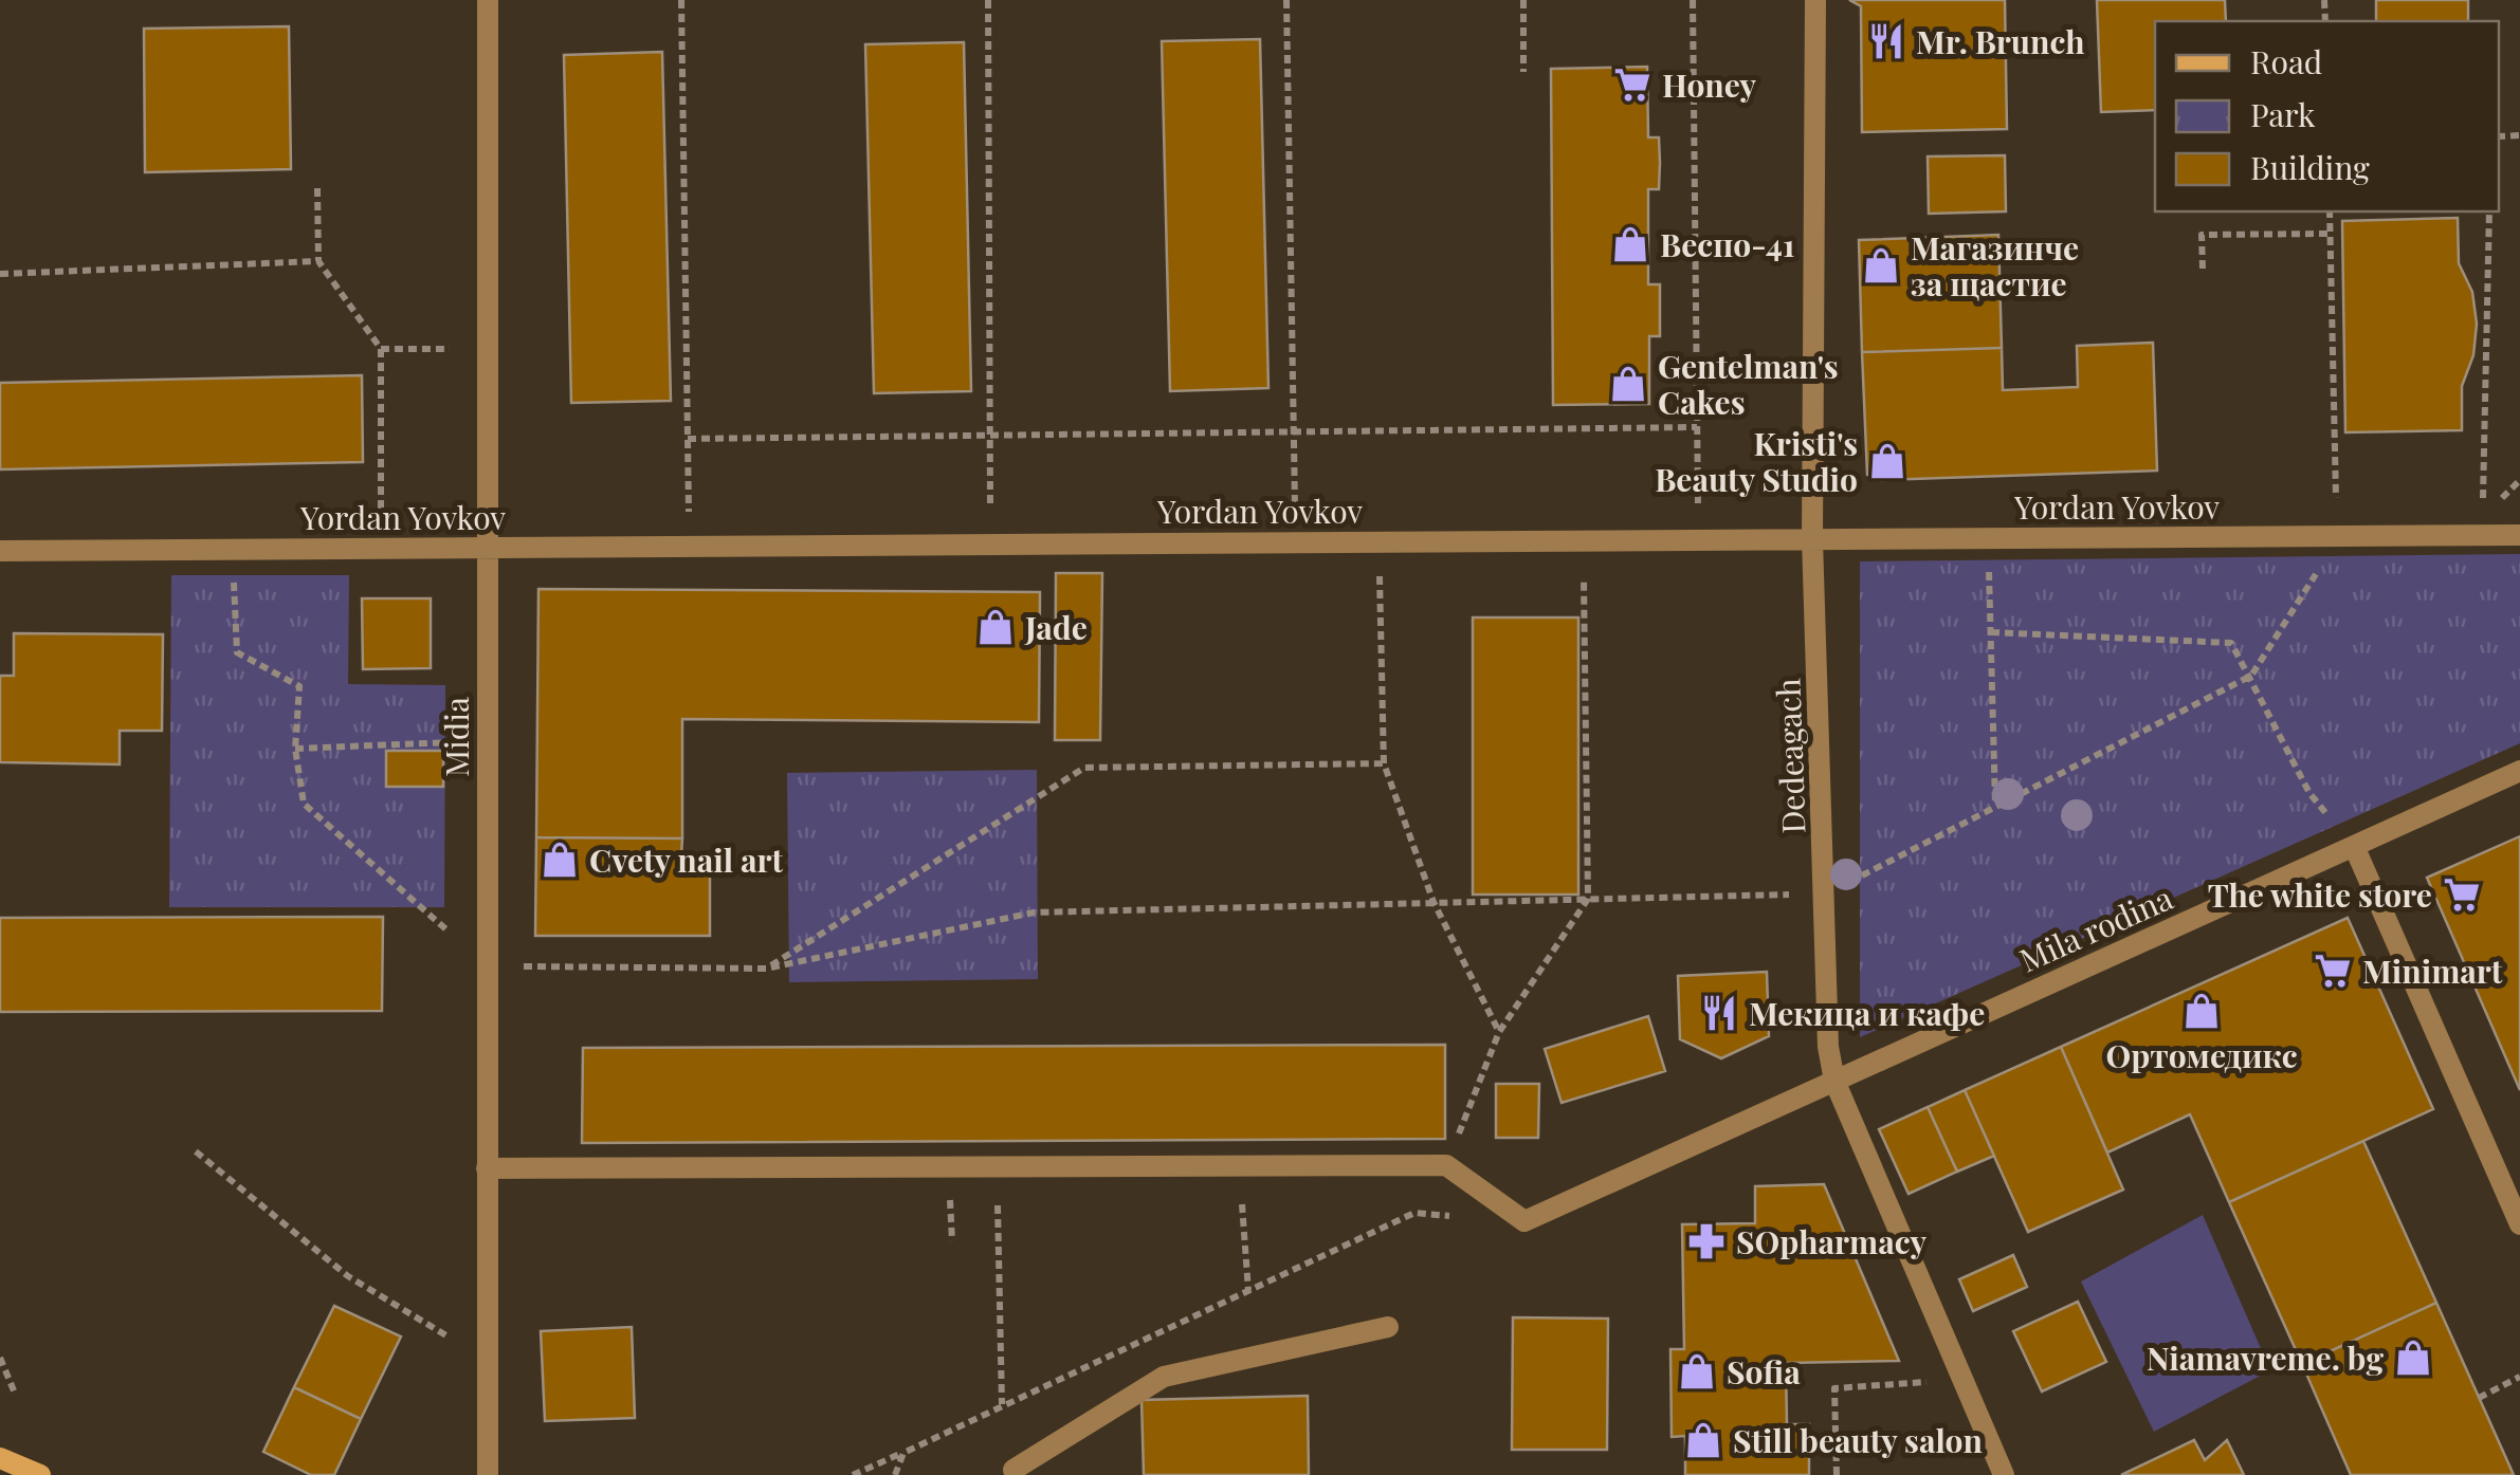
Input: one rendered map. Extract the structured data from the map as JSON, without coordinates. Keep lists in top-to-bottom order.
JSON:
{
  "streets": {
    "street": [
      "Yordan Yovkov",
      "Midia",
      "Dedeagach",
      "Mila rodina"
    ]
  },
  "crossings": [
    ["Yordan Yovkov", "Midia"],
    ["Yordan Yovkov", "Dedeagach"],
    ["Dedeagach", "Mila rodina"]
  ],
  "places": {
    "restaurant": ["Mr. Brunch", "Мекица и кафе"],
    "supermarket": ["Honey", "The white store", "Minimart"],
    "shop": [
      "Веспо-41",
      "Магазинче за щастие",
      "Gentelman's Cakes",
      "Kristi's Beauty Studio",
      "Jade",
      "Cvety nail art",
      "Ортомедикс",
      "Niamavreme. bg",
      "Sofia",
      "Still beauty salon"
    ],
    "pharmacy": ["SOpharmacy"]
  },
  "legend": ["Road", "Park", "Building"]
}
